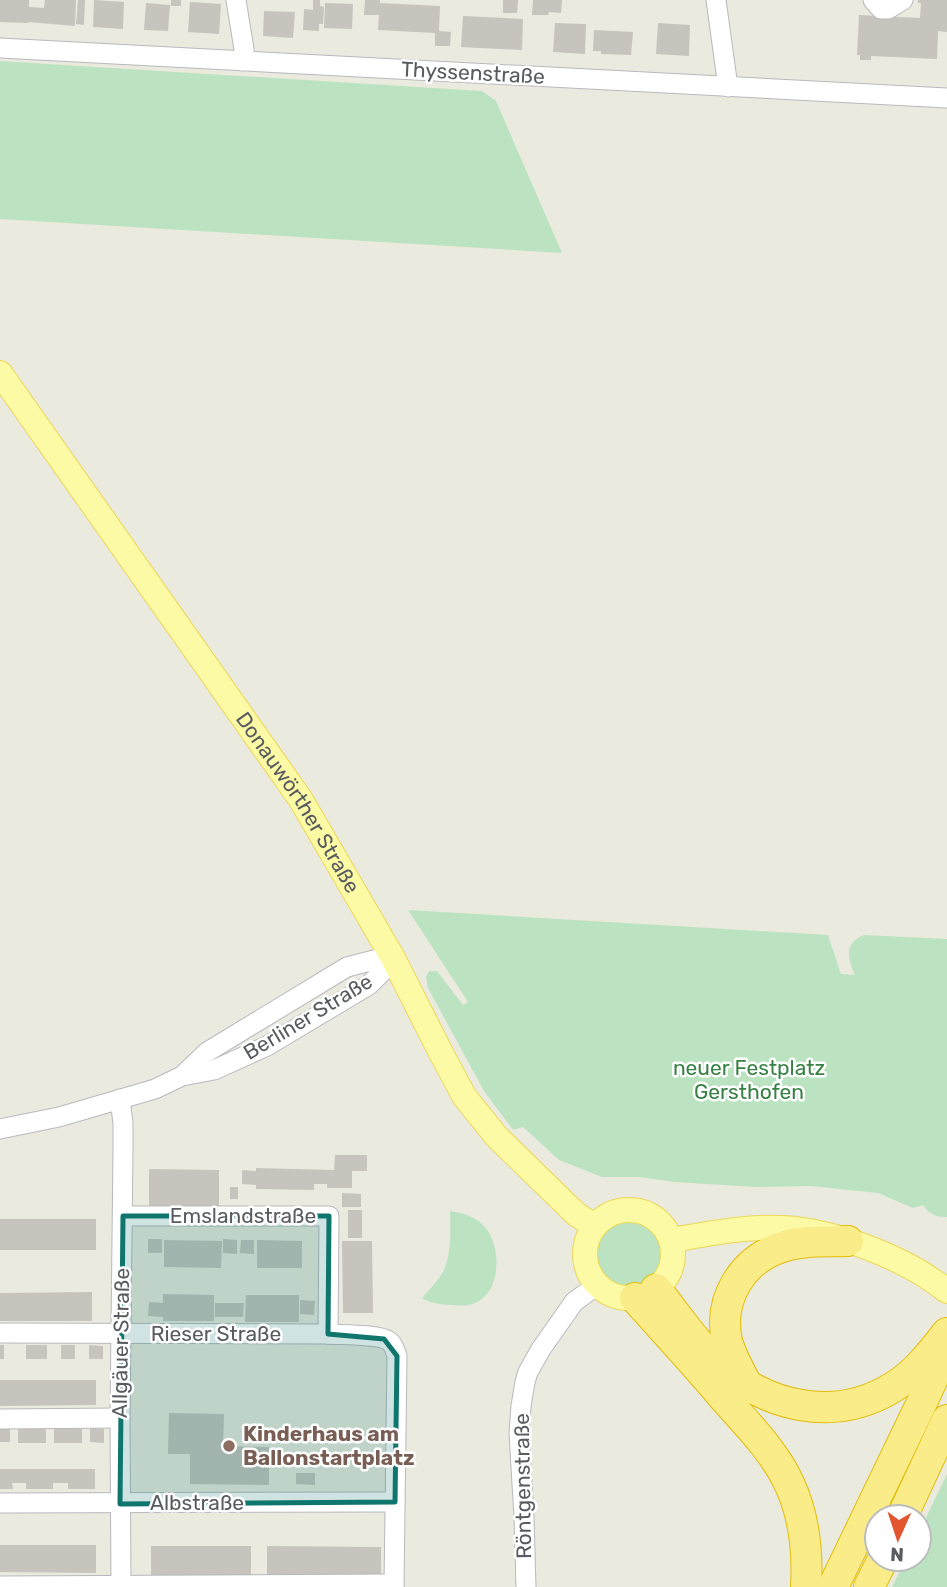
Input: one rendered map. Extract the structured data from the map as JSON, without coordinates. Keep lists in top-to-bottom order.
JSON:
{
  "streets": {
    "main road": ["Donauwörther Straße"],
    "street": [
      "Thyssenstraße",
      "Berliner Straße",
      "Emslandstraße",
      "Rieser Straße",
      "Allgäuer Straße",
      "Röntgenstraße",
      "Albstraße"
    ]
  },
  "crossings": [
    ["Donauwörther Straße", "Berliner Straße"],
    ["Donauwörther Straße", "Röntgenstraße"],
    ["Berliner Straße", "Allgäuer Straße"],
    ["Emslandstraße", "Rieser Straße"],
    ["Emslandstraße", "Allgäuer Straße"],
    ["Rieser Straße", "Allgäuer Straße"],
    ["Rieser Straße", "Albstraße"],
    ["Allgäuer Straße", "Albstraße"]
  ],
  "parks": ["neuer Festplatz Gersthofen"],
  "places": ["Kinderhaus am Ballonstartplatz"],
  "north": "bottom"
}
